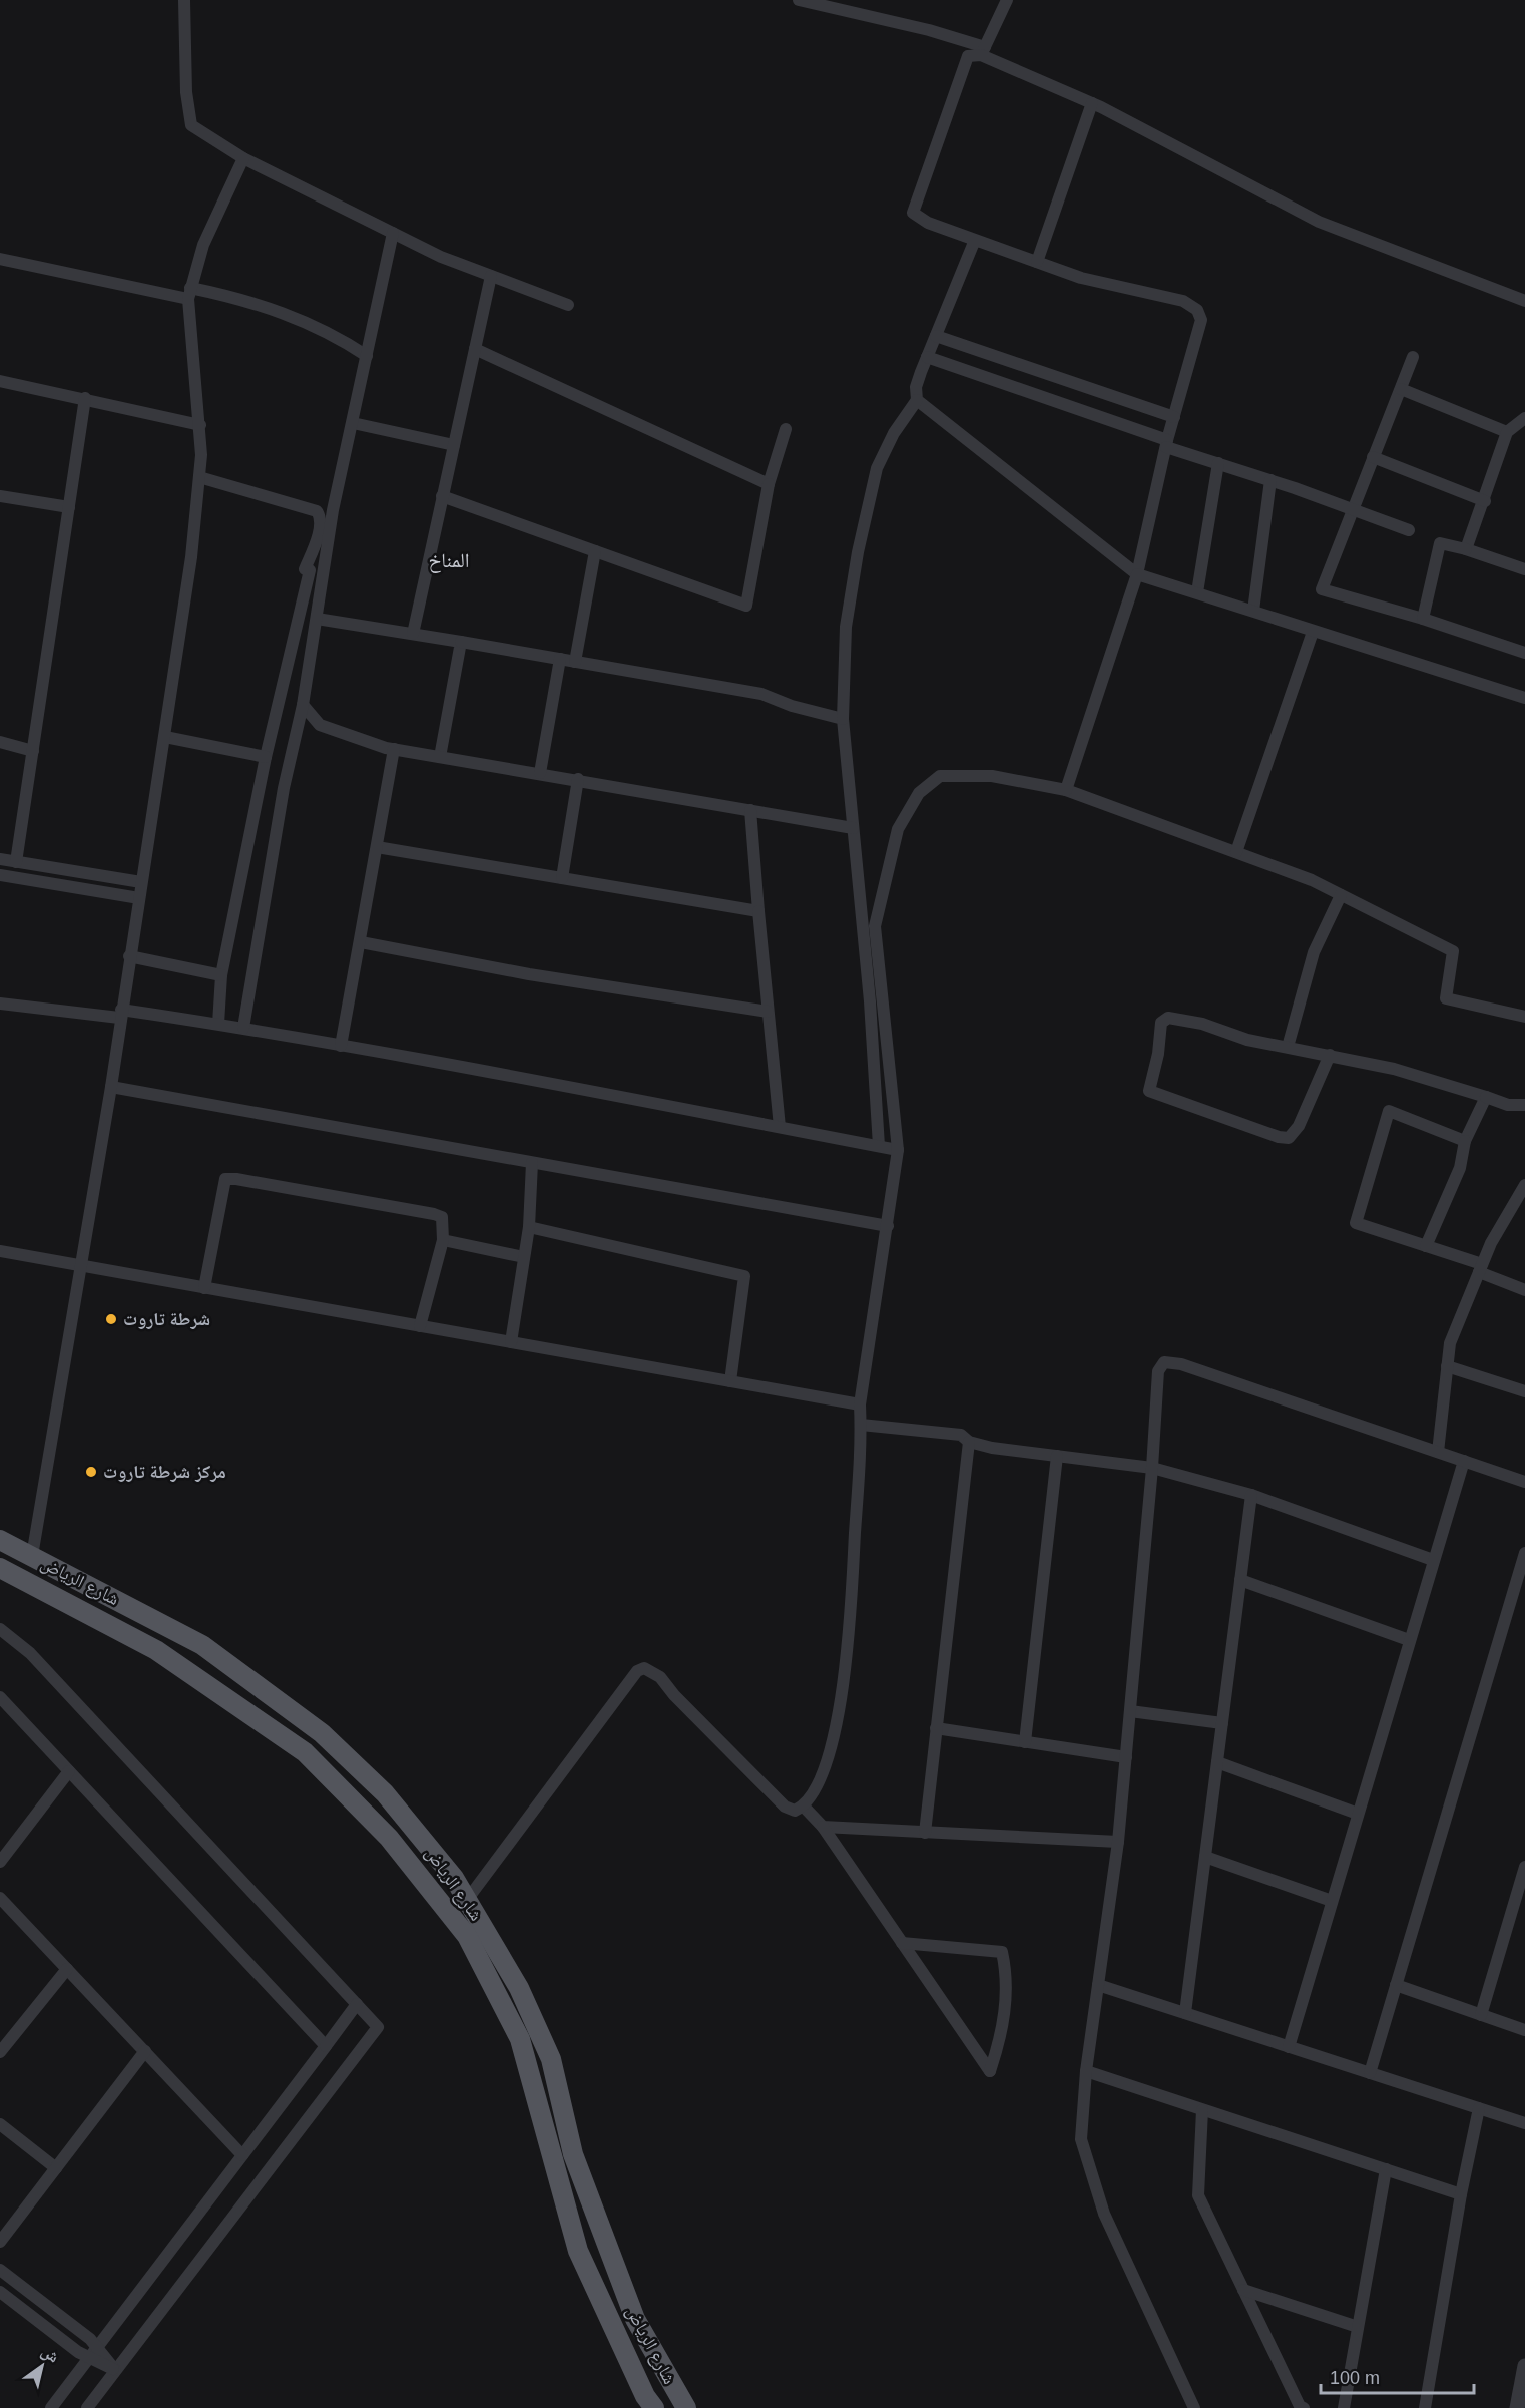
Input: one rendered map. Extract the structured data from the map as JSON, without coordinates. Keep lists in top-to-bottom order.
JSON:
{
  "streets": {
    "main road": ["شارع الرياض"]
  },
  "districts": ["المناخ"],
  "places": ["شرطة تاروت", "مركز شرطة تاروت"],
  "scale_bar": "100 m",
  "north": "top right"
}
